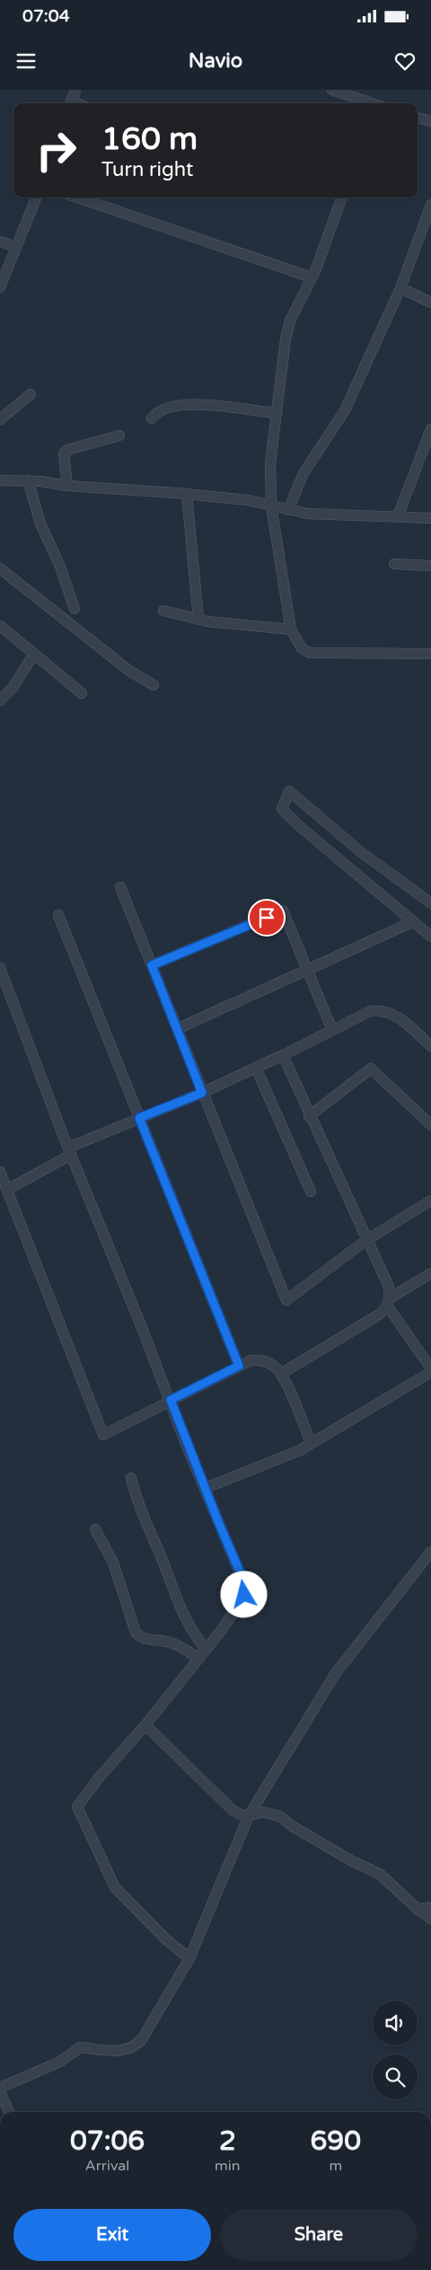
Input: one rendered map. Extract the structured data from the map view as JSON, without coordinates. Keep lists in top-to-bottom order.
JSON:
{
  "page": {
    "status": "07:04",
    "header": "Navio",
    "turn": ["160 m", "Turn right"],
    "eta": [
      "07:06",
      "Arrival",
      "2",
      "min",
      "690",
      "m"
    ],
    "buttons": ["Exit", "Share"]
  }
}
